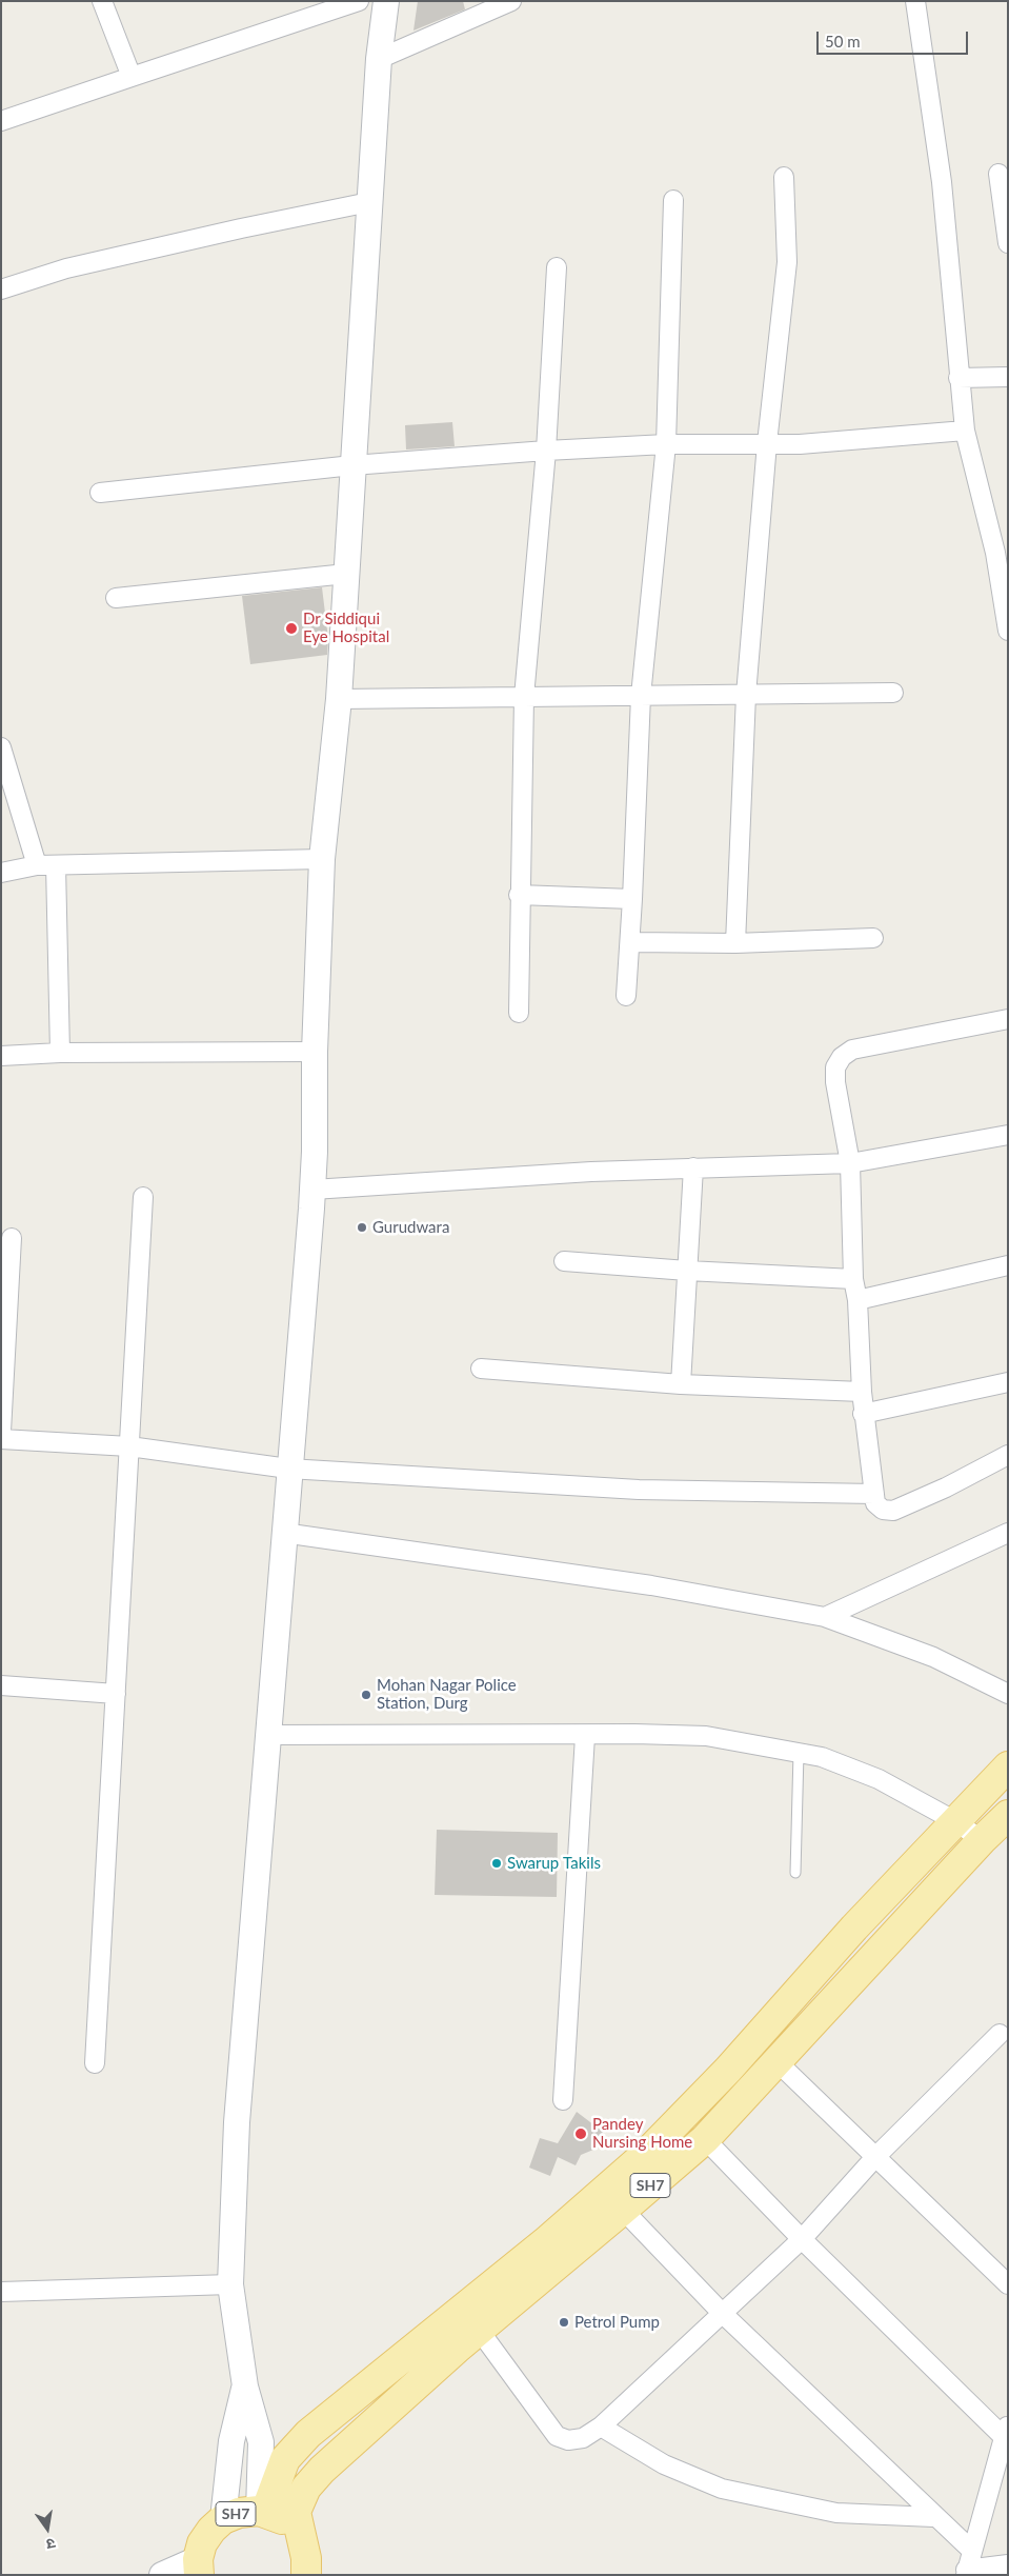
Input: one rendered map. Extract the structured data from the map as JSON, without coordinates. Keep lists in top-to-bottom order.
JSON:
{
  "streets": {
    "main road": ["SH7"]
  },
  "places": [
    "Dr Siddiqui Eye Hospital",
    "Gurudwara",
    "Mohan Nagar Police Station, Durg",
    "Swarup Takils",
    "Pandey Nursing Home",
    "Petrol Pump"
  ],
  "scale_bar": "50 m",
  "north": "bottom"
}
